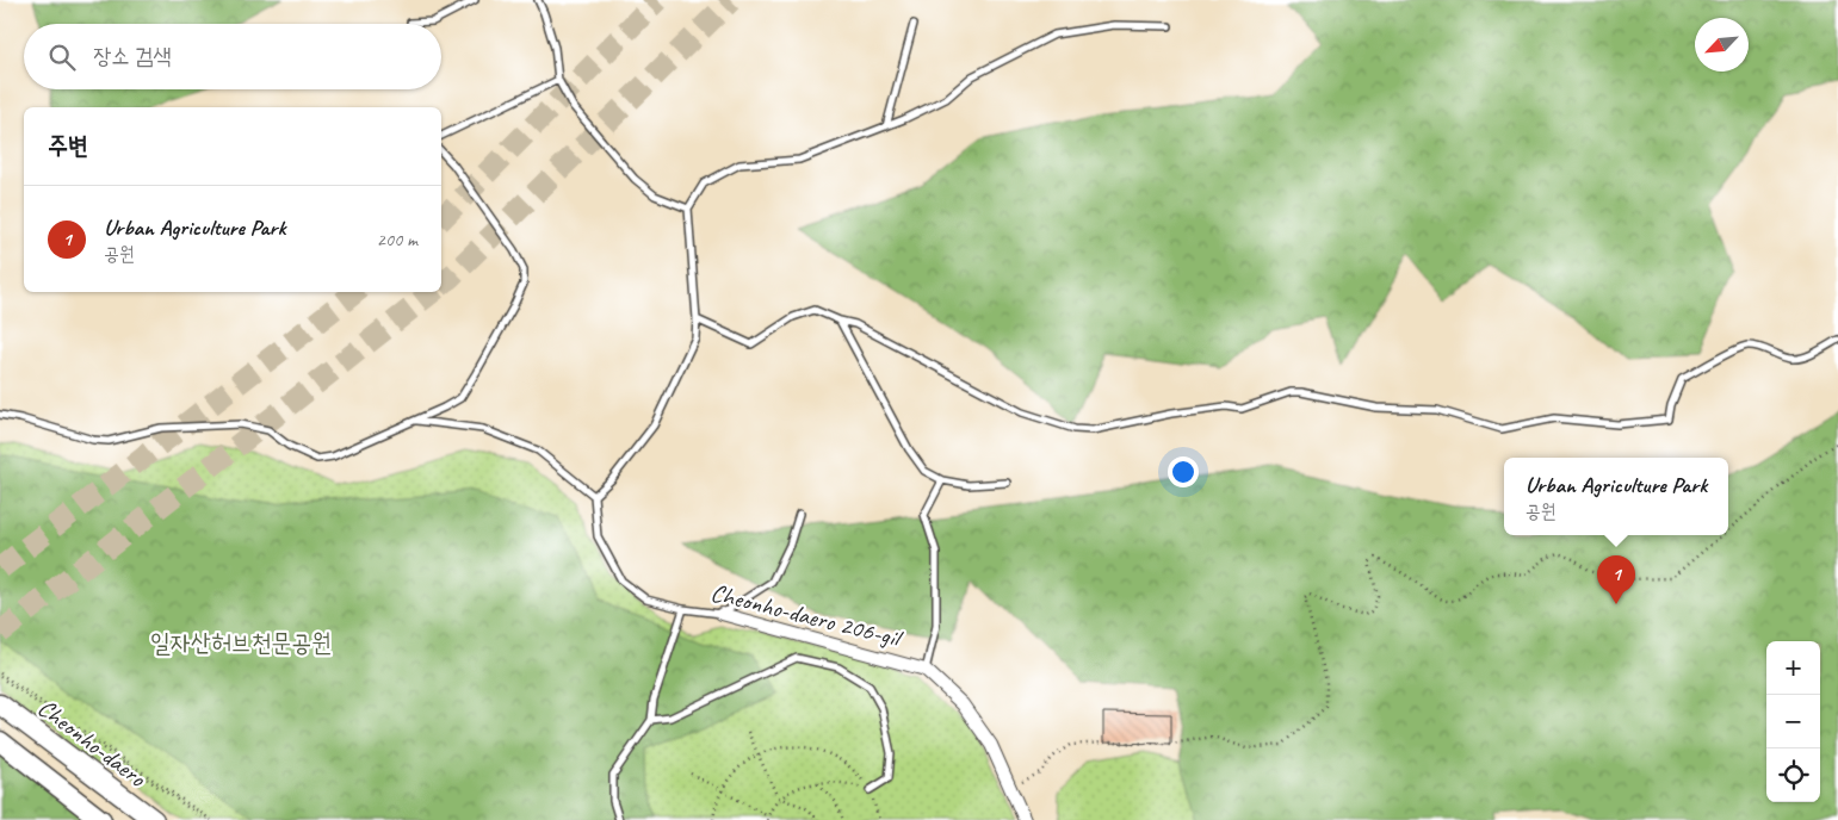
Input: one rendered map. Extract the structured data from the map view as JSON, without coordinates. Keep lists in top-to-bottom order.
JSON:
{
  "streets": {
    "main road": ["Cheonho-daero"],
    "street": ["Cheonho-daero 206-gil"]
  },
  "parks": ["일자산허브천문공원"],
  "north": "bottom left",
  "page": {
    "search": "장소 검색",
    "heading": "주변",
    "list": [
      {
        "mark": "1",
        "name": "Urban Agriculture Park",
        "note": "공원",
        "value": "200 m"
      }
    ],
    "popup": ["Urban Agriculture Park", "공원"],
    "pins": "1",
    "map_buttons": ["+", "−"]
  }
}
